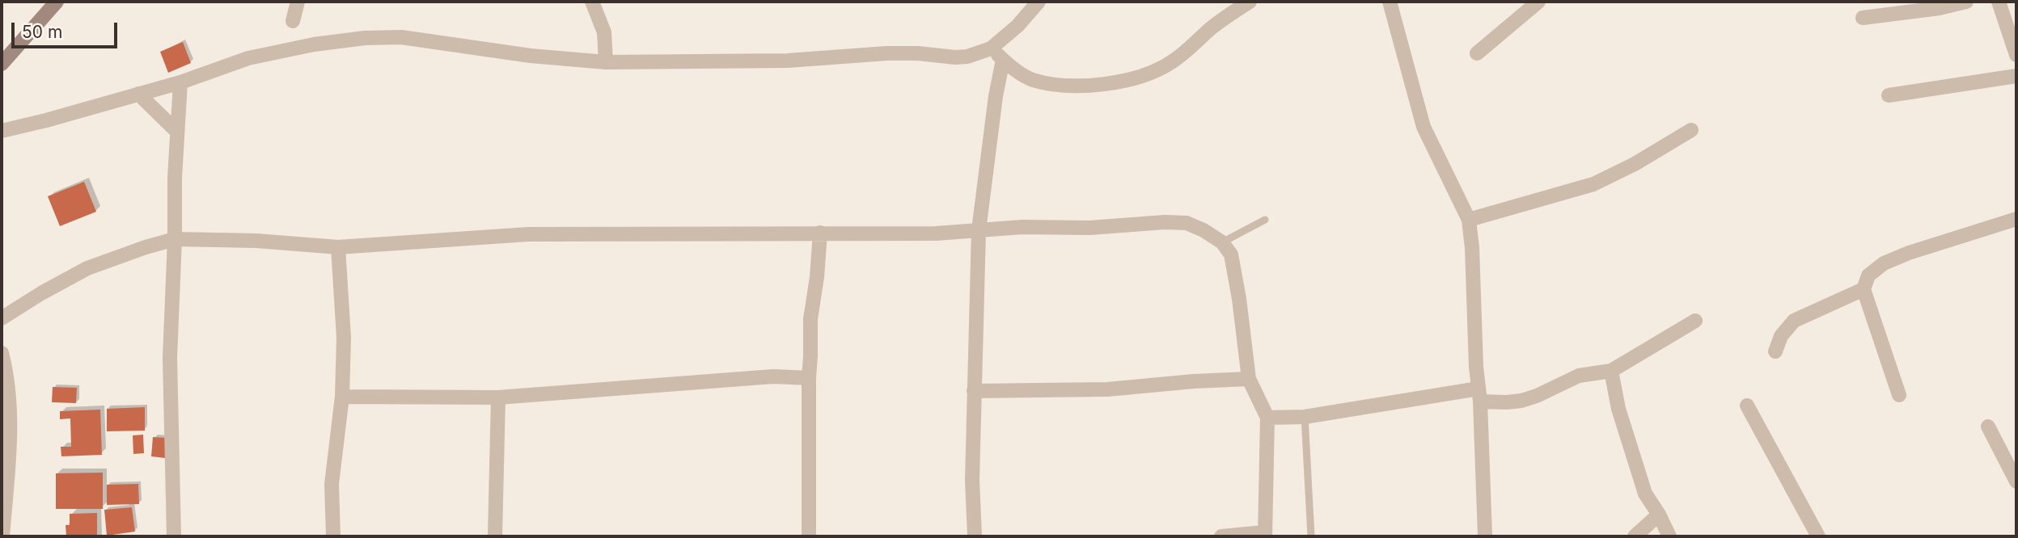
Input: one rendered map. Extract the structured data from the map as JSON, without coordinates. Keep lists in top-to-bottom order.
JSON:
{
  "scale_bar": "50 m"
}
